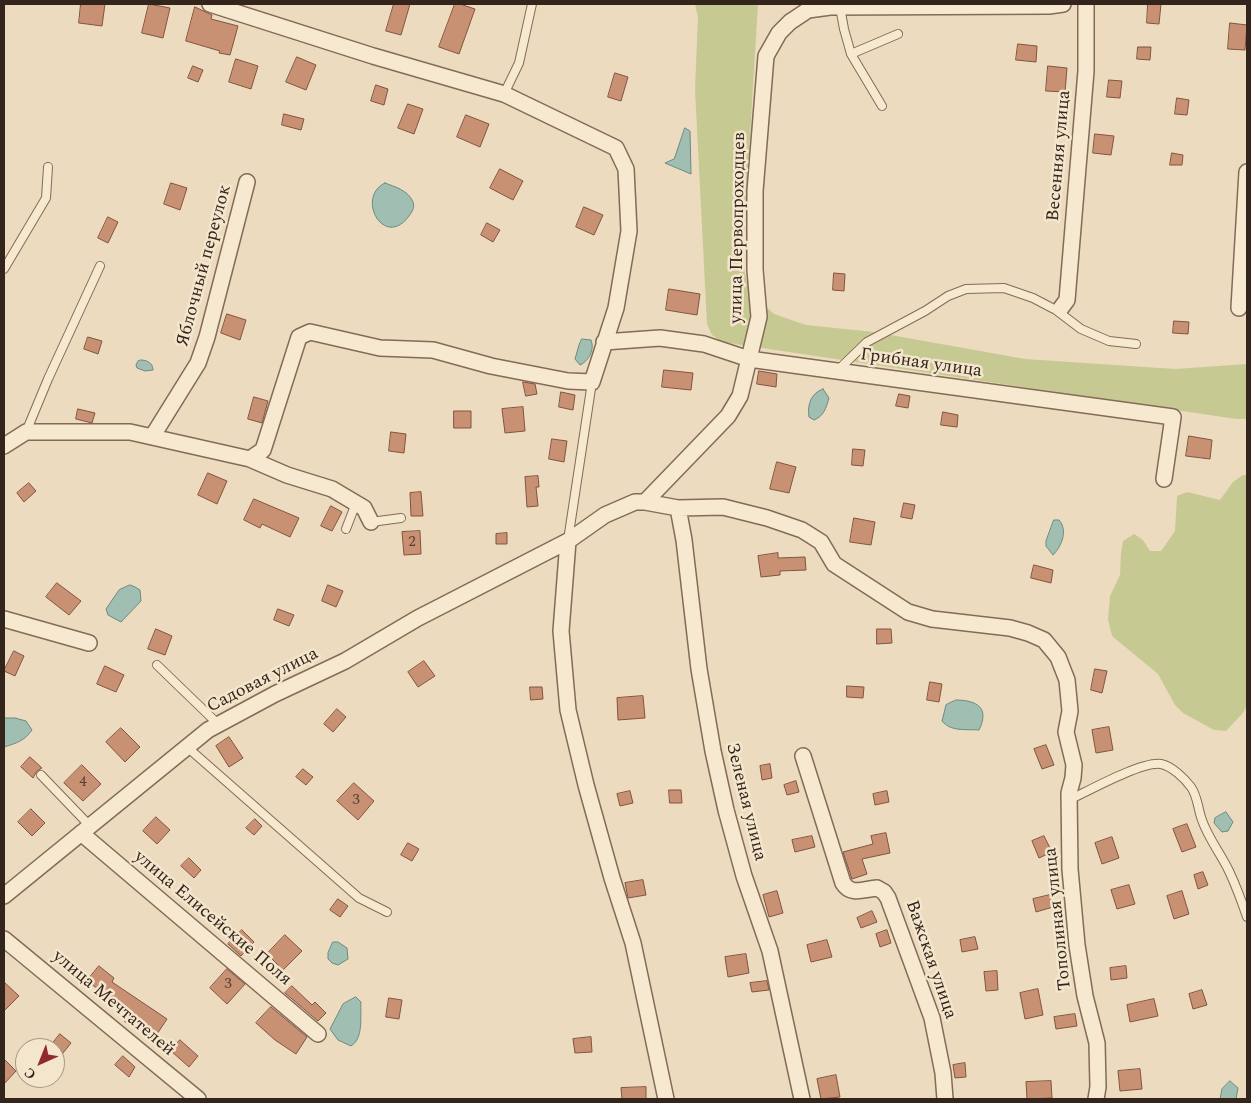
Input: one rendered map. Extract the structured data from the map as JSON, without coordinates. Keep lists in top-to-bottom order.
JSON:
{
  "streets": {
    "street": [
      "Весенняя улица",
      "улица Первопроходцев",
      "Яблочный переулок",
      "Грибная улица",
      "Садовая улица",
      "Зеленая улица",
      "улица Елисейские Поля",
      "Тополиная улица",
      "Важская улица",
      "улица Мечтателей"
    ]
  },
  "crossings": [
    ["улица Первопроходцев", "Грибная улица"],
    ["улица Первопроходцев", "Садовая улица"],
    ["улица Первопроходцев", "Тополиная улица"],
    ["Садовая улица", "улица Елисейские Поля"],
    ["Садовая улица", "Тополиная улица"],
    ["Зеленая улица", "Тополиная улица"]
  ],
  "house_numbers": [
    "2",
    "4",
    "3",
    "3"
  ],
  "north": "bottom left"
}
